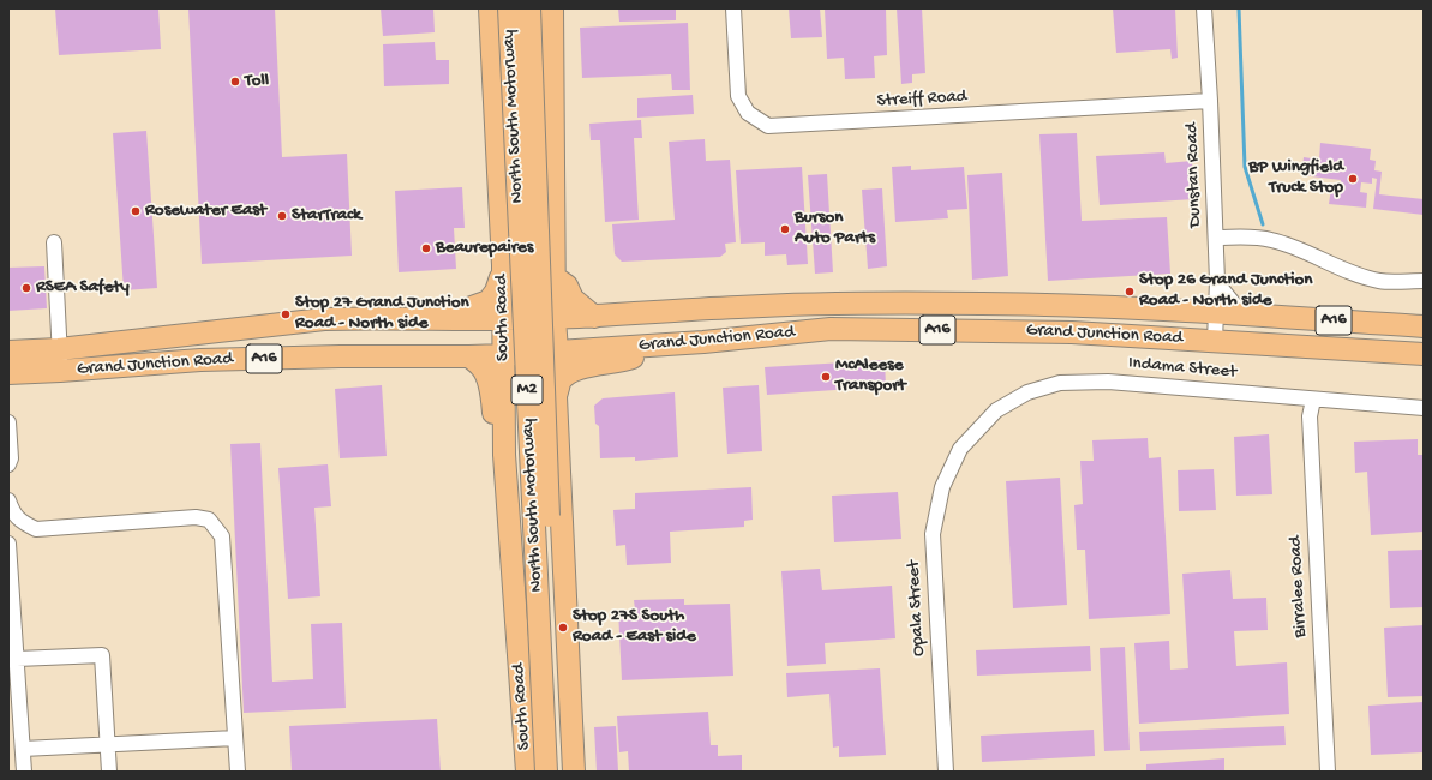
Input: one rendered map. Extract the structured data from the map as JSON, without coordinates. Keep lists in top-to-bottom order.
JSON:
{
  "streets": {
    "highway": [
      "North South Motorway",
      "South Road",
      "A16",
      "Grand Junction Road",
      "M2"
    ],
    "street": [
      "Streiff Road",
      "Dunstan Road",
      "Indama Street",
      "Birralee Road",
      "Opala Street"
    ]
  },
  "crossings": [
    ["Streiff Road", "Dunstan Road"],
    ["Dunstan Road", "Grand Junction Road"],
    ["South Road", "Grand Junction Road"],
    ["Indama Street", "Birralee Road"],
    ["Indama Street", "Opala Street"]
  ],
  "places": [
    "Toll",
    "BP Wingfield Truck Stop",
    "Rosewater East",
    "StarTrack",
    "Burson Auto Parts",
    "Beaurepaires",
    "RSEA Safety",
    "Stop 26 Grand Junction Road - North side",
    "Stop 27 Grand Junction Road - North side",
    "McAleese Transport",
    "Stop 27S South Road - East side"
  ]
}
